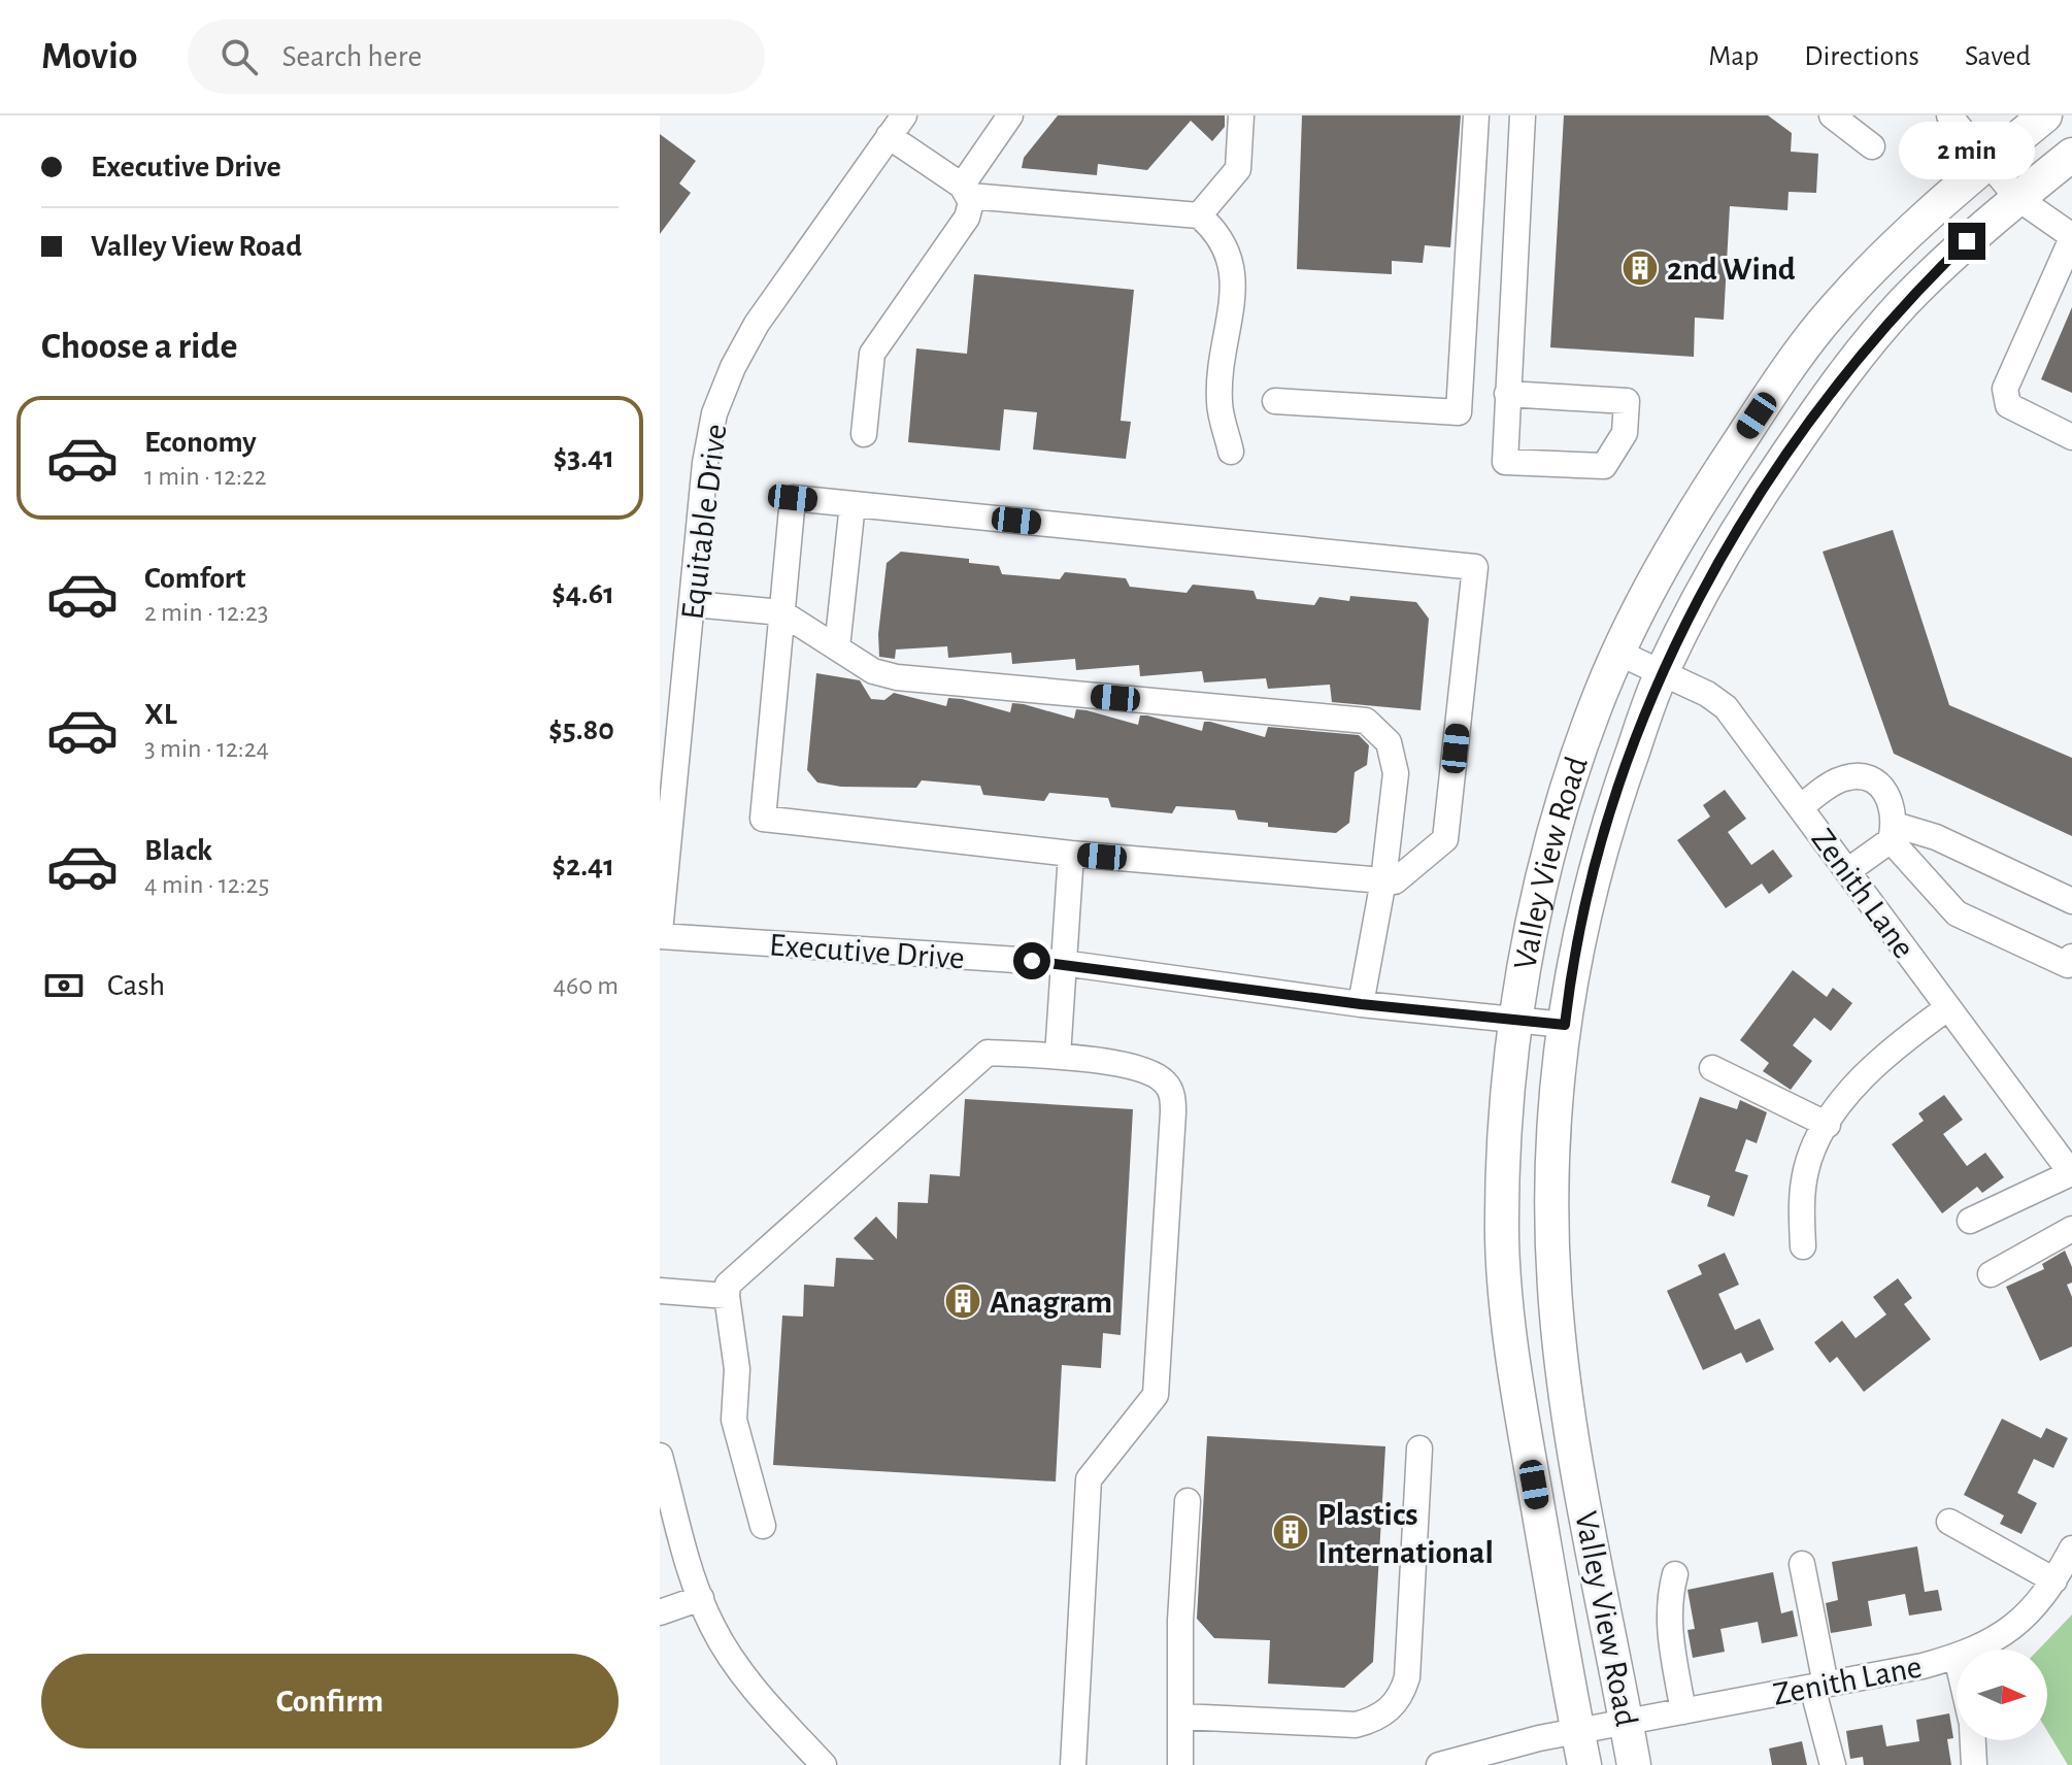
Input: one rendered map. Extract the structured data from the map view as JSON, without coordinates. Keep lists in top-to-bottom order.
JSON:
{
  "streets": {
    "main road": ["Valley View Road"],
    "street": ["Equitable Drive", "Zenith Lane", "Executive Drive"]
  },
  "crossings": [
    ["Equitable Drive", "Executive Drive"],
    ["Valley View Road", "Zenith Lane"],
    ["Valley View Road", "Executive Drive"]
  ],
  "places": {
    "building": ["2nd Wind", "Anagram", "Plastics International"]
  },
  "north": "right",
  "page": {
    "header": "Movio",
    "search": "Search here",
    "nav": ["Map", "Directions", "Saved"],
    "banner": ["Executive Drive", "Valley View Road"],
    "bubble": "2 min",
    "heading": "Choose a ride",
    "list": [
      {
        "name": "Economy",
        "note": "1 min · 12:22",
        "value": "$3.41"
      },
      {
        "name": "Comfort",
        "note": "2 min · 12:23",
        "value": "$4.61"
      },
      {
        "name": "XL",
        "note": "3 min · 12:24",
        "value": "$5.80"
      },
      {
        "name": "Black",
        "note": "4 min · 12:25",
        "value": "$2.41"
      }
    ],
    "pay": ["Cash", "460 m"],
    "buttons": "Confirm"
  }
}
